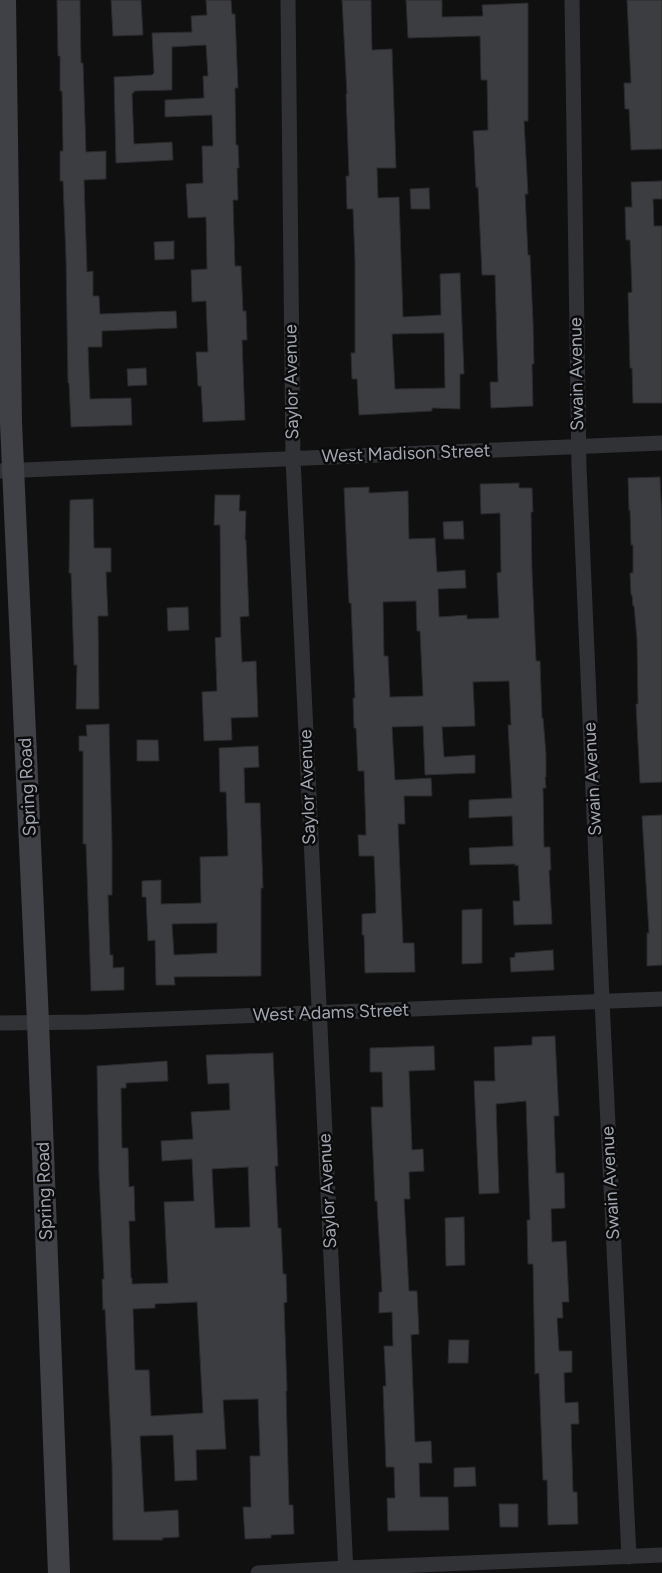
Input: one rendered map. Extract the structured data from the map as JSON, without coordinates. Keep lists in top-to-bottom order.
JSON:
{
  "streets": {
    "street": [
      "Swain Avenue",
      "Saylor Avenue",
      "West Madison Street",
      "Spring Road",
      "West Adams Street"
    ]
  },
  "crossings": [
    ["Swain Avenue", "West Madison Street"],
    ["Swain Avenue", "West Adams Street"],
    ["Saylor Avenue", "West Madison Street"],
    ["Saylor Avenue", "West Adams Street"],
    ["West Madison Street", "Spring Road"],
    ["Spring Road", "West Adams Street"]
  ]
}
